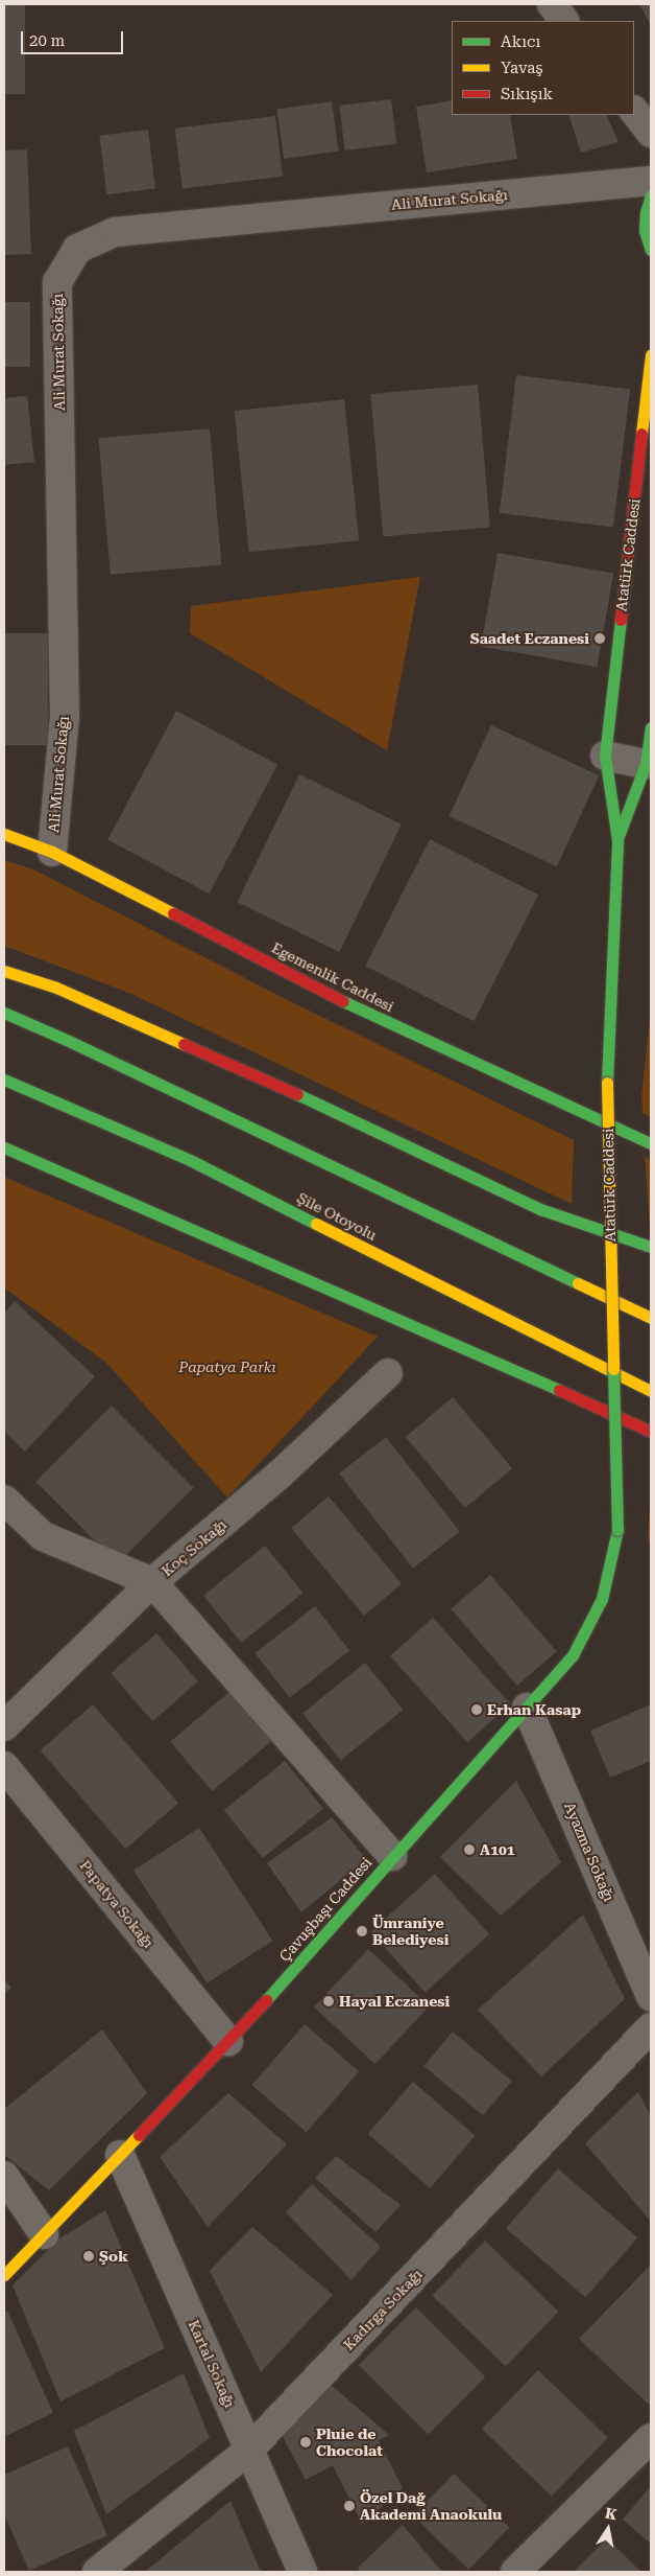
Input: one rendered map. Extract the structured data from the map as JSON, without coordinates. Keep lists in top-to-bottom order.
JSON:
{
  "streets": {
    "main road": [
      "Atatürk Caddesi",
      "Egemenlik Caddesi",
      "Şile Otoyolu",
      "Çavuşbaşı Caddesi"
    ],
    "street": [
      "Ali Murat Sokağı",
      "Koç Sokağı",
      "Ayazma Sokağı",
      "Papatya Sokağı",
      "Kadırga Sokağı",
      "Kartal Sokağı"
    ]
  },
  "crossings": [
    ["Ali Murat Sokağı", "Egemenlik Caddesi"],
    ["Atatürk Caddesi", "Çavuşbaşı Caddesi"],
    ["Ayazma Sokağı", "Çavuşbaşı Caddesi"],
    ["Papatya Sokağı", "Çavuşbaşı Caddesi"],
    ["Çavuşbaşı Caddesi", "Kartal Sokağı"],
    ["Kadırga Sokağı", "Kartal Sokağı"]
  ],
  "parks": ["Papatya Parkı"],
  "places": [
    "Saadet Eczanesi",
    "Erhan Kasap",
    "A101",
    "Ümraniye Belediyesi",
    "Hayal Eczanesi",
    "Şok",
    "Pluie de Chocolat",
    "Özel Dağ Akademi Anaokulu"
  ],
  "legend": ["Akıcı", "Yavaş", "Sıkışık"],
  "scale_bar": "20 m",
  "north": "top"
}
